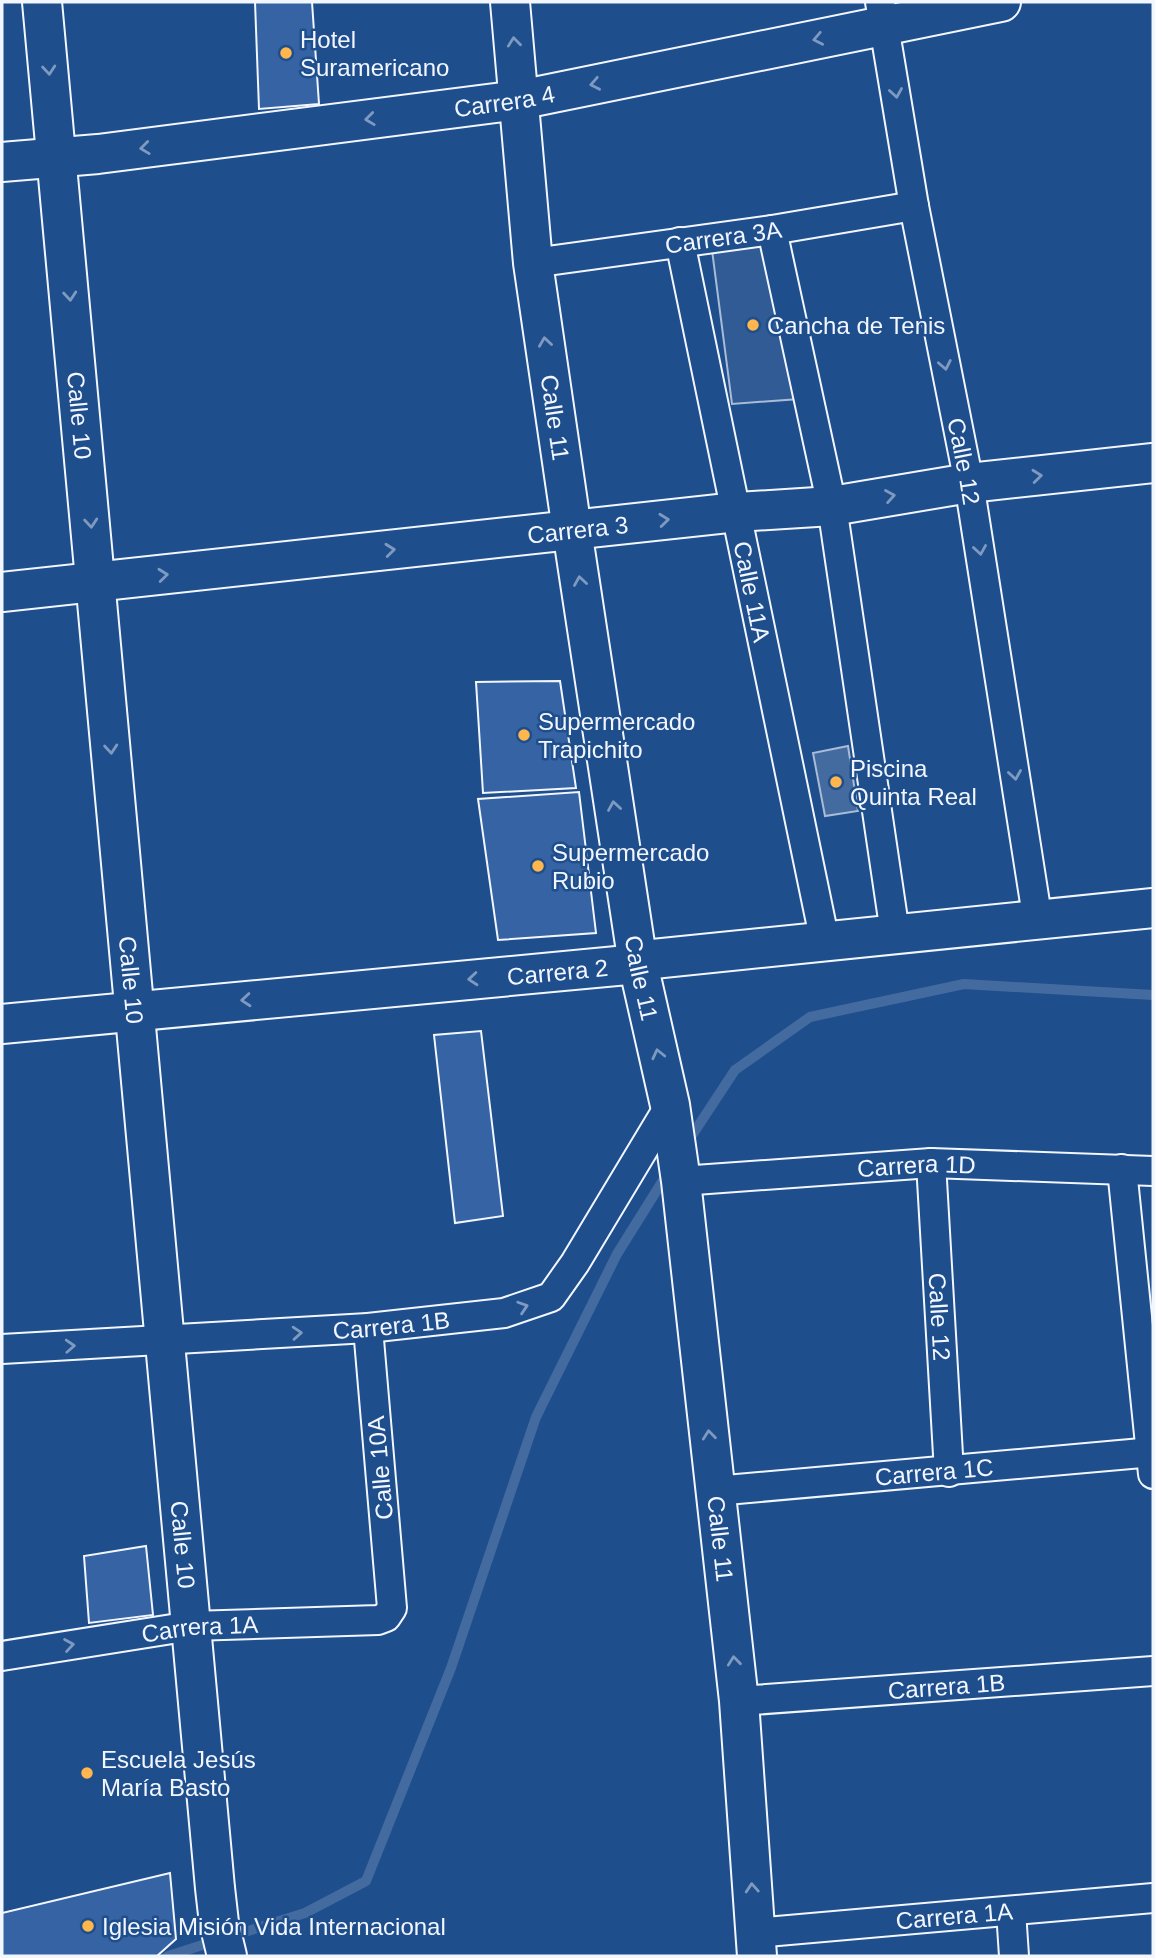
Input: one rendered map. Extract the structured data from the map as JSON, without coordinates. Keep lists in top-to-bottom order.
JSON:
{
  "streets": {
    "main road": [
      "Carrera 4",
      "Calle 10",
      "Calle 11",
      "Carrera 3",
      "Carrera 2"
    ],
    "street": [
      "Carrera 3A",
      "Calle 12",
      "Calle 11A",
      "Carrera 1D",
      "Carrera 1B",
      "Calle 10A",
      "Carrera 1C",
      "Carrera 1A"
    ]
  },
  "crossings": [
    ["Carrera 4", "Calle 10"],
    ["Carrera 4", "Calle 11"],
    ["Carrera 4", "Calle 12"],
    ["Carrera 3A", "Calle 11"],
    ["Carrera 3A", "Calle 12"],
    ["Carrera 3A", "Calle 11A"],
    ["Calle 10", "Carrera 3"],
    ["Calle 10", "Carrera 2"],
    ["Calle 10", "Carrera 1B"],
    ["Calle 10", "Carrera 1A"],
    ["Calle 11", "Carrera 3"],
    ["Calle 11", "Carrera 2"],
    ["Calle 11", "Carrera 1D"],
    ["Calle 11", "Carrera 1B"],
    ["Calle 11", "Carrera 1C"],
    ["Calle 11", "Carrera 1A"],
    ["Calle 12", "Carrera 3"],
    ["Calle 12", "Carrera 2"],
    ["Calle 12", "Carrera 1D"],
    ["Calle 12", "Carrera 1C"],
    ["Carrera 3", "Calle 11A"],
    ["Calle 11A", "Carrera 2"],
    ["Carrera 1B", "Calle 10A"],
    ["Calle 10A", "Carrera 1A"]
  ],
  "one_way": [
    "Carrera 4",
    "Calle 10",
    "Calle 11",
    "Carrera 3",
    "Carrera 2",
    "Carrera 1B"
  ],
  "places": [
    "Hotel Suramericano",
    "Cancha de Tenis",
    "Supermercado Trapichito",
    "Piscina Quinta Real",
    "Supermercado Rubio",
    "Escuela Jesús María Basto",
    "Iglesia Misión Vida Internacional"
  ]
}
